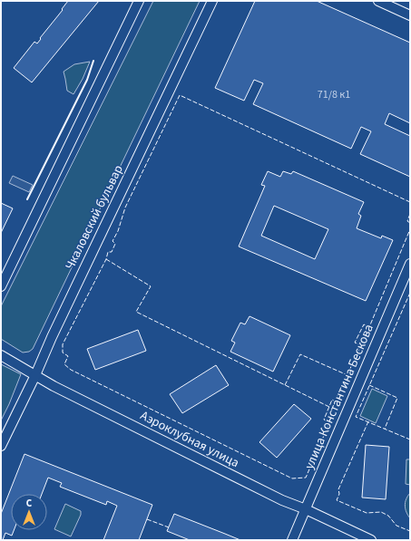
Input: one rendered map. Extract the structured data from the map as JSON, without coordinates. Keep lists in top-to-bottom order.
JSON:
{
  "streets": {
    "street": ["Чкаловский бульвар", "улица Константина Бескова", "Аэроклубная улица"]
  },
  "crossings": [
    ["Чкаловский бульвар", "Аэроклубная улица"],
    ["улица Константина Бескова", "Аэроклубная улица"]
  ],
  "house_numbers": ["71/8 к1"],
  "north": "top"
}
